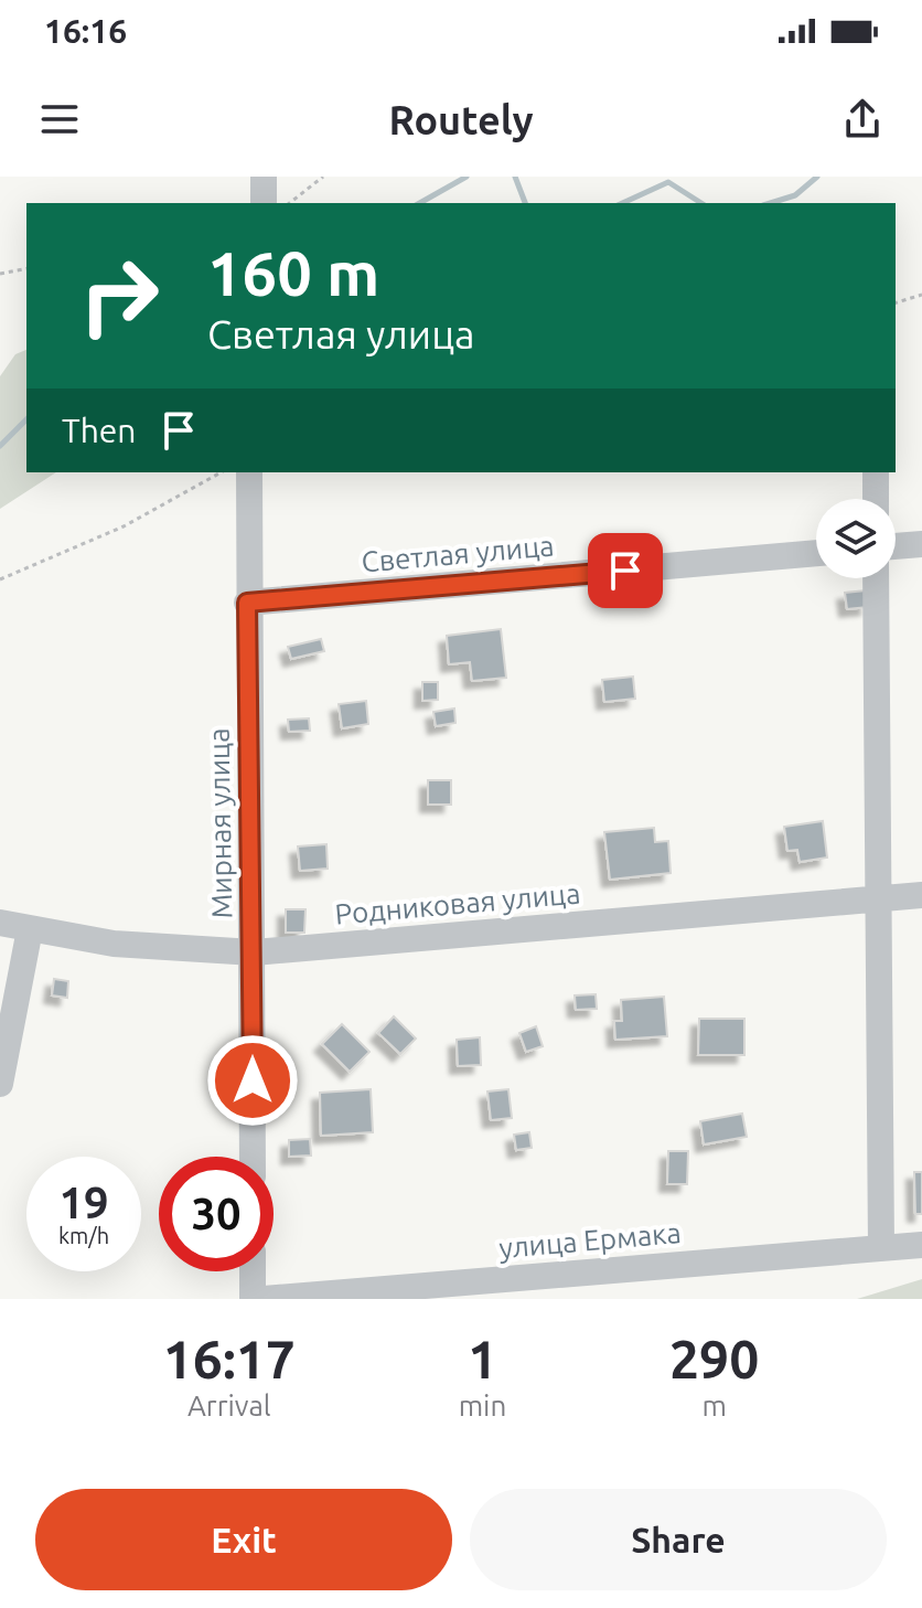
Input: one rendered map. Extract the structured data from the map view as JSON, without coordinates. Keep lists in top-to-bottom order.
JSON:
{
  "streets": {
    "street": [
      "Светлая улица",
      "Мирная улица",
      "Родниковая улица",
      "улица Ермака"
    ]
  },
  "crossings": [
    ["Светлая улица", "Мирная улица"],
    ["Мирная улица", "Родниковая улица"]
  ],
  "page": {
    "status": "16:16",
    "header": "Routely",
    "turn": ["160 m", "Светлая улица"],
    "then": "Then",
    "speed": "19 km/h",
    "limit": "30",
    "eta": [
      "16:17",
      "Arrival",
      "1",
      "min",
      "290",
      "m"
    ],
    "buttons": ["Exit", "Share"]
  }
}
